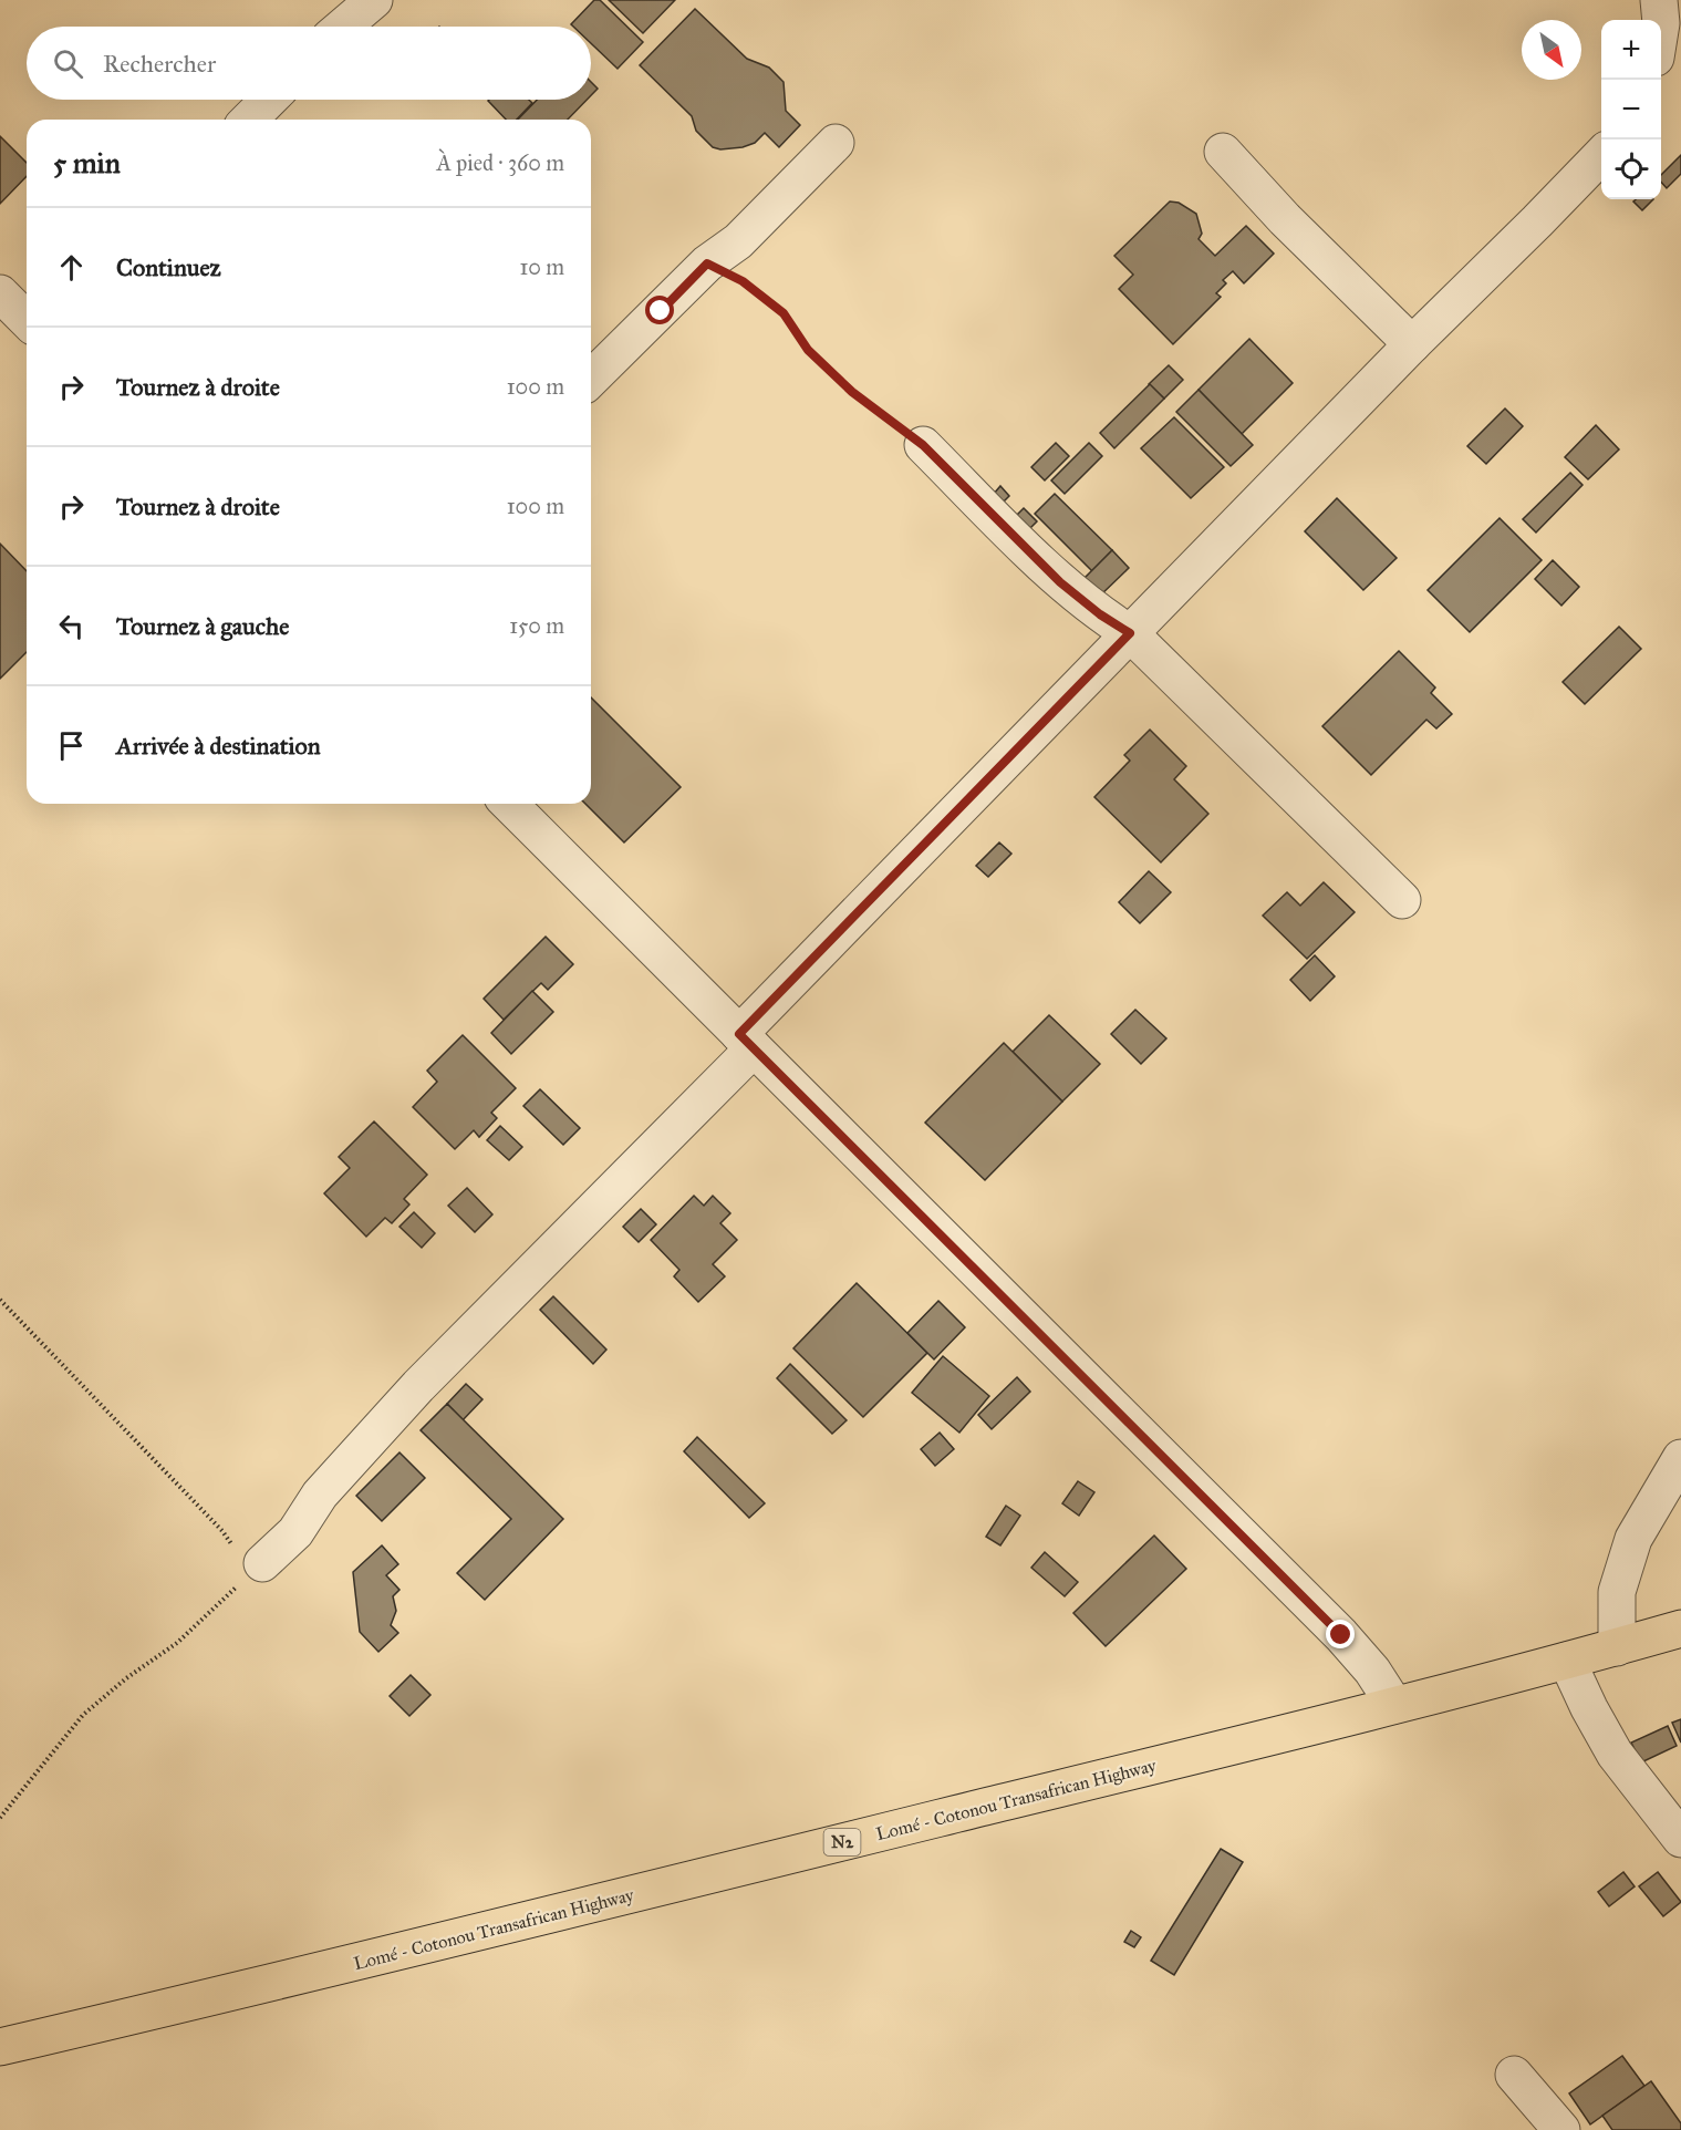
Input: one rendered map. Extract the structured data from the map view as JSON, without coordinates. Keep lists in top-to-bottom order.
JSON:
{
  "streets": {
    "highway": ["Lomé - Cotonou Transafrican Highway", "N2"]
  },
  "north": "bottom right",
  "page": {
    "map_buttons": ["+", "−"],
    "search": "Rechercher",
    "heading": ["5 min", "À pied · 360 m"],
    "list": [
      ["Continuez", "10 m"],
      ["Tournez à droite", "100 m"],
      ["Tournez à droite", "100 m"],
      ["Tournez à gauche", "150 m"],
      "Arrivée à destination"
    ]
  }
}
